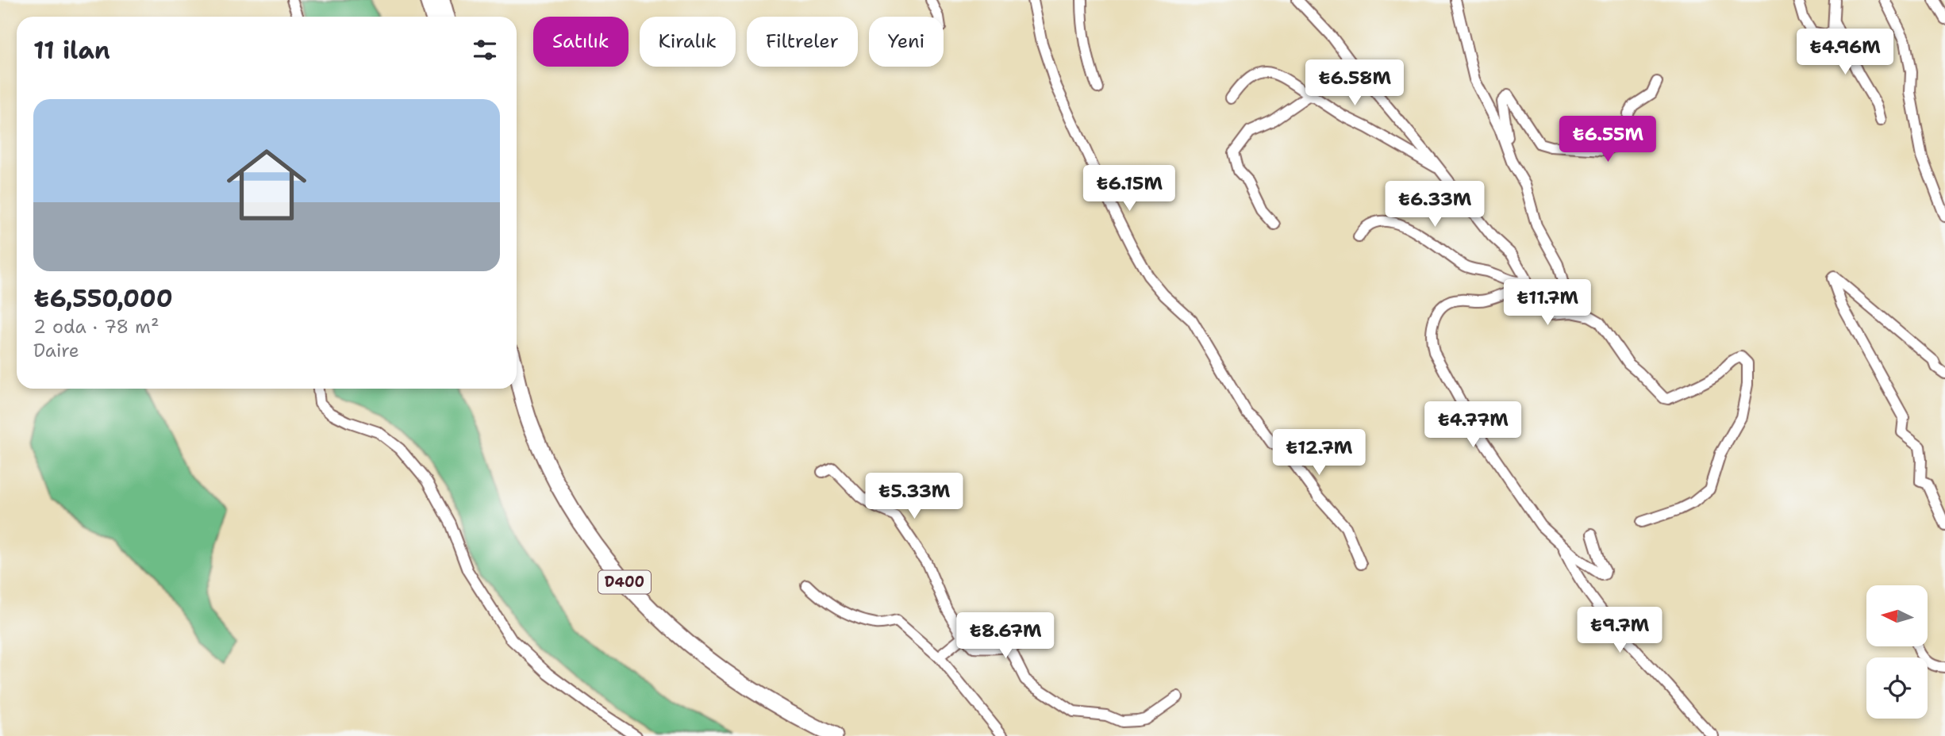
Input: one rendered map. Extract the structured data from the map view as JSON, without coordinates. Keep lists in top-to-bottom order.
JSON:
{
  "streets": {
    "highway": ["D400"]
  },
  "north": "left",
  "page": {
    "chip": [
      "Satılık",
      "Kiralık",
      "Filtreler",
      "Yeni"
    ],
    "heading": "11 ilan",
    "price": [
      "₺4.96M",
      "₺6.58M",
      "₺6.55M",
      "₺6.15M",
      "₺6.33M",
      "₺11.7M",
      "₺4.77M",
      "₺12.7M",
      "₺5.33M",
      "₺9.7M",
      "₺8.67M"
    ],
    "list": [
      {
        "name": "₺6,550,000",
        "note": "2 oda · 78 m² · Daire"
      }
    ]
  }
}
